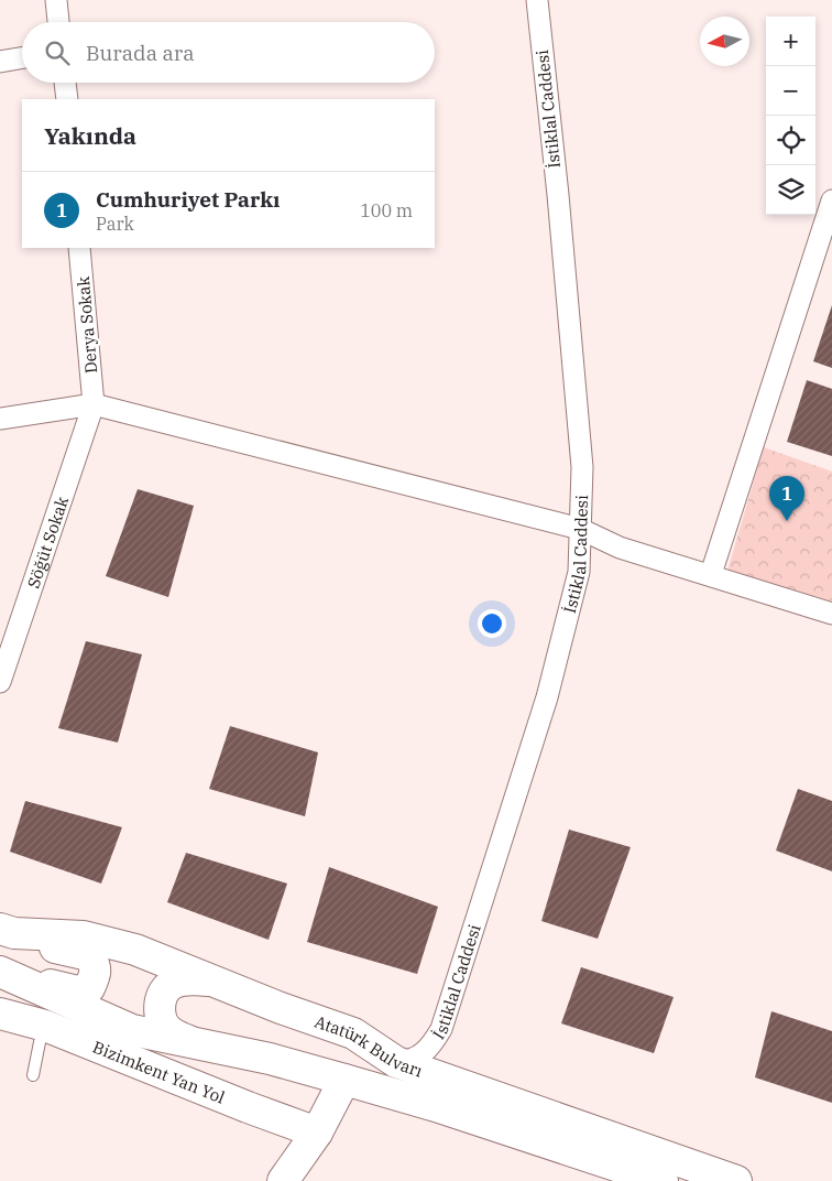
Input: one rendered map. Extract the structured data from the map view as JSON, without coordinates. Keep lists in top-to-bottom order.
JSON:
{
  "streets": {
    "main road": ["Atatürk Bulvarı", "Bizimkent Yan Yol"],
    "street": ["İstiklal Caddesi", "Derya Sokak", "Söğüt Sokak"]
  },
  "crossings": [
    ["İstiklal Caddesi", "Atatürk Bulvarı"],
    ["Derya Sokak", "Söğüt Sokak"]
  ],
  "north": "left",
  "page": {
    "map_buttons": ["+", "−"],
    "search": "Burada ara",
    "heading": "Yakında",
    "list": [
      {
        "mark": "1",
        "name": "Cumhuriyet Parkı",
        "note": "Park",
        "value": "100 m"
      }
    ],
    "pins": "1"
  }
}
